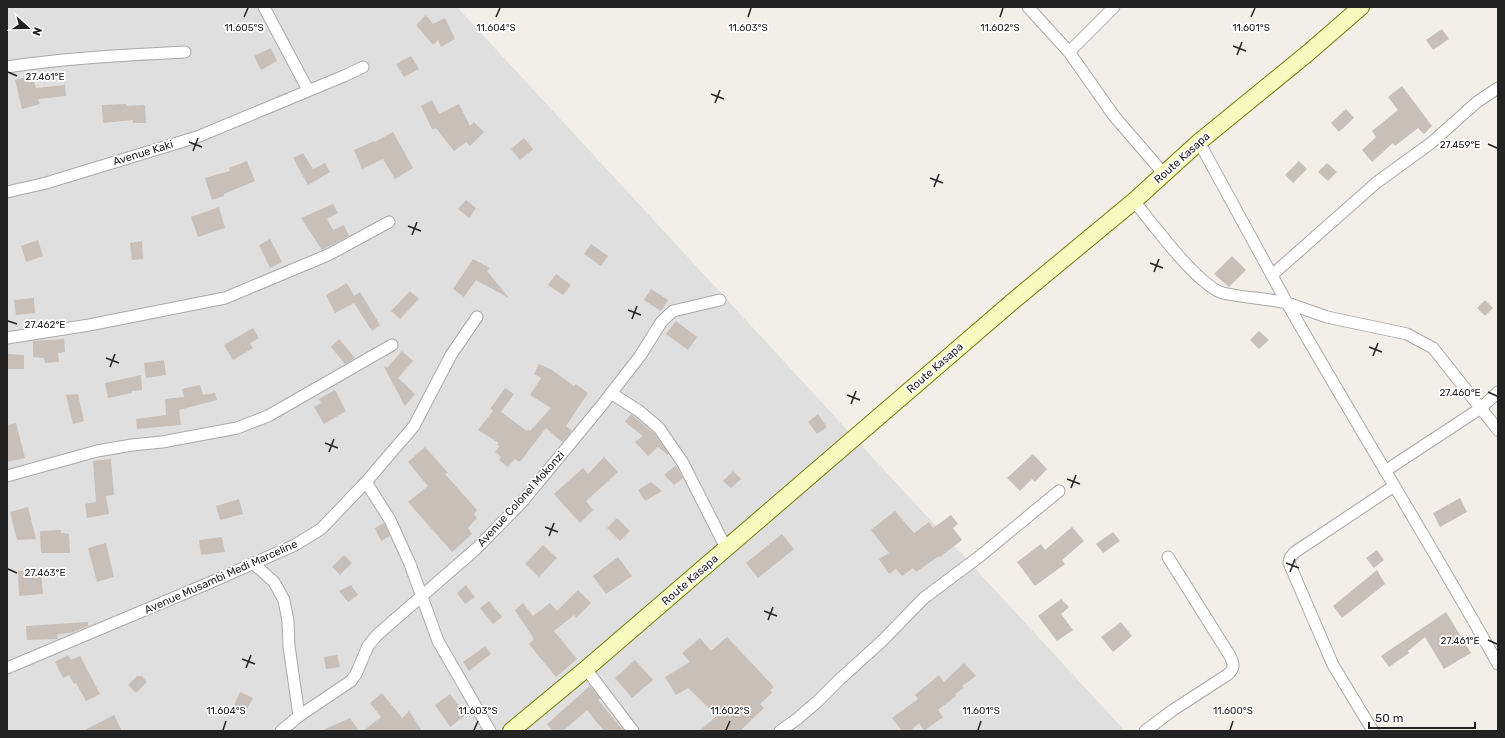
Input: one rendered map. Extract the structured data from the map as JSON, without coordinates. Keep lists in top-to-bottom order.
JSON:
{
  "streets": {
    "main road": ["Route Kasapa"],
    "street": ["Avenue Kaki", "Avenue Colonel Mokonzi", "Avenue Musambi Medi Marceline"]
  },
  "scale_bar": "50 m",
  "north": "right",
  "coordinates": [
    "11.605°S",
    "11.604°S",
    "11.603°S",
    "11.602°S",
    "11.601°S",
    "27.461°E",
    "27.459°E",
    "27.462°E",
    "27.460°E",
    "27.463°E",
    "11.600°S"
  ]
}
